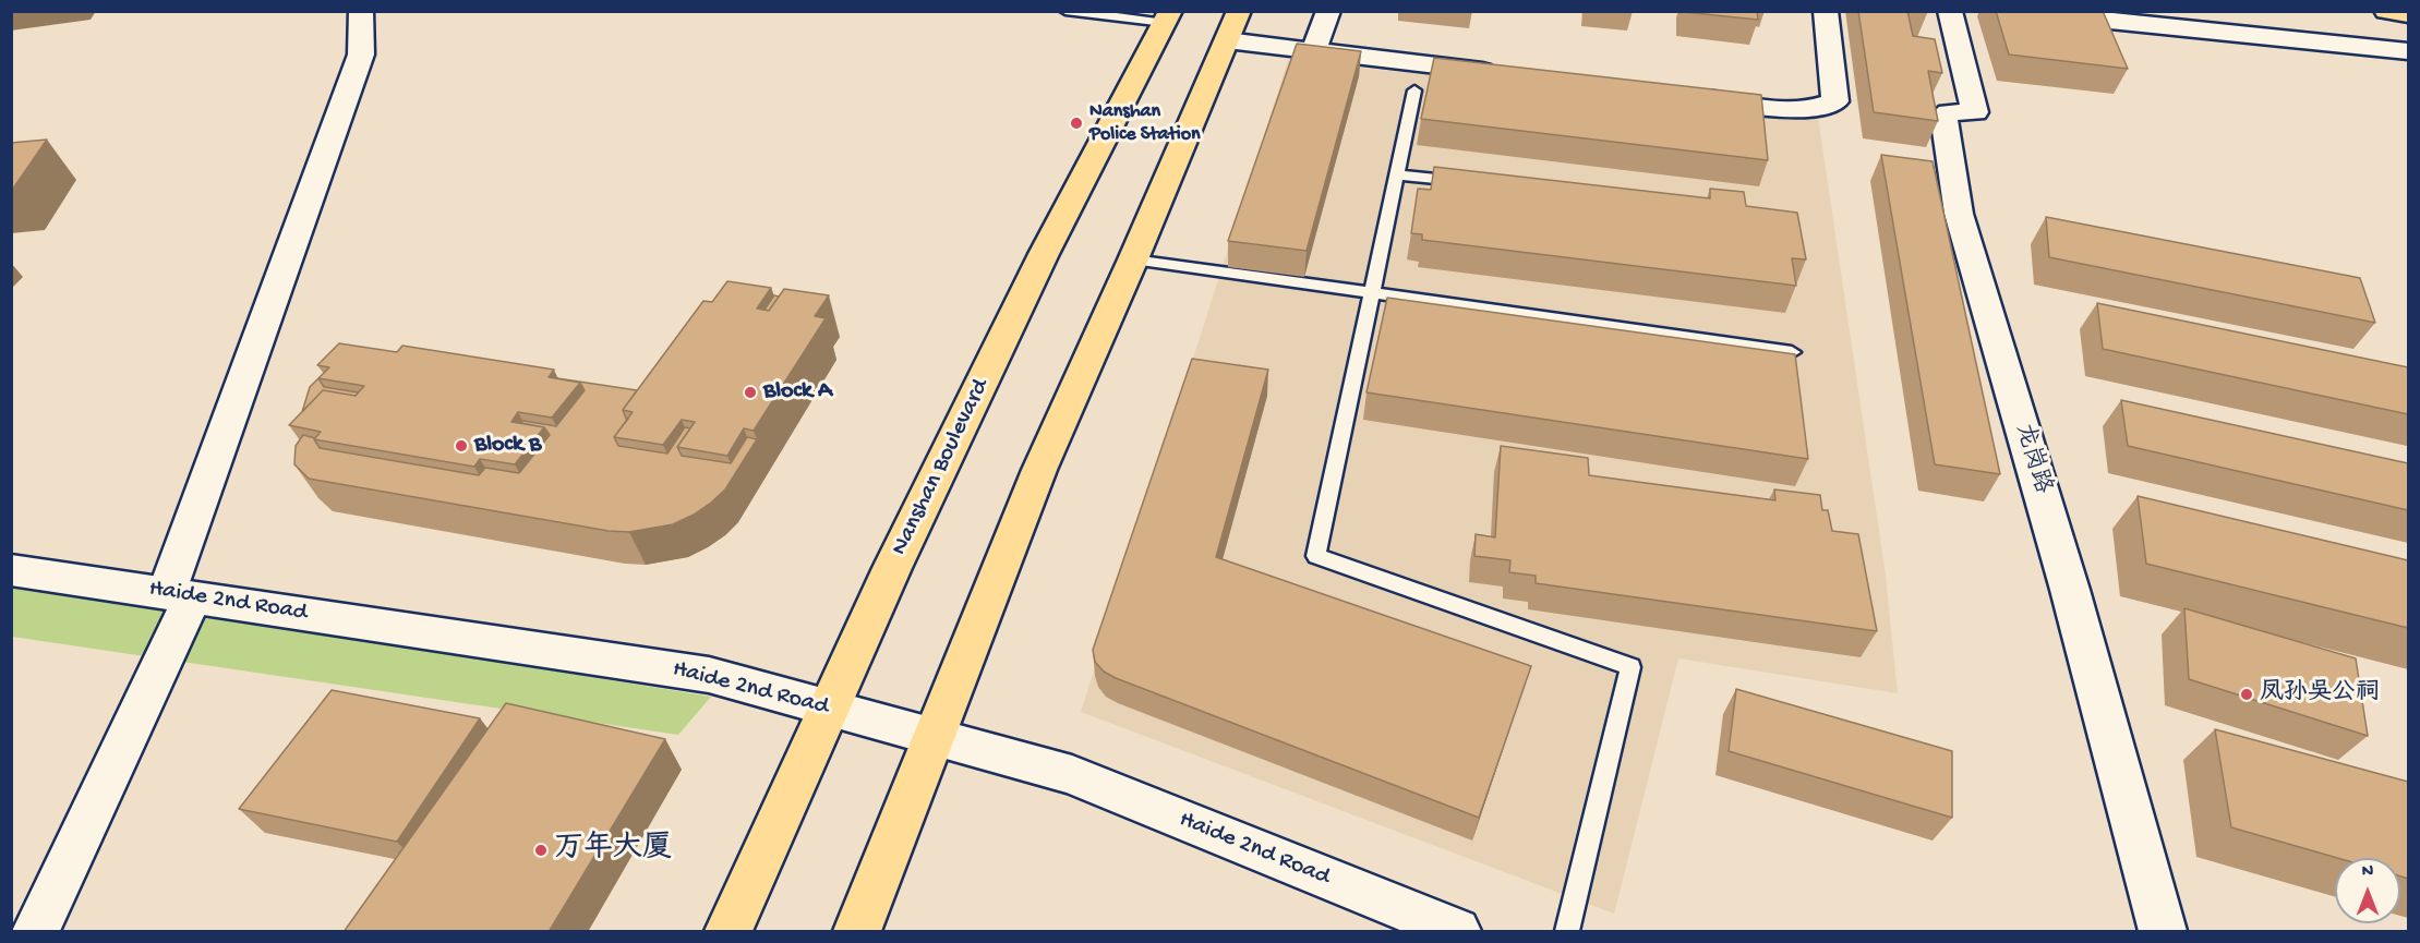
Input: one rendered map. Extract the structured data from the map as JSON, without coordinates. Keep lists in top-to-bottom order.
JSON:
{
  "streets": {
    "main road": ["Nanshan Boulevard"],
    "street": ["龙岗路", "Haide 2nd Road"]
  },
  "crossings": [
    ["Nanshan Boulevard", "Haide 2nd Road"]
  ],
  "places": [
    "Nanshan Police Station",
    "Block A",
    "Block B",
    "凤孙吴公祠",
    "万年大厦"
  ],
  "north": "top"
}
